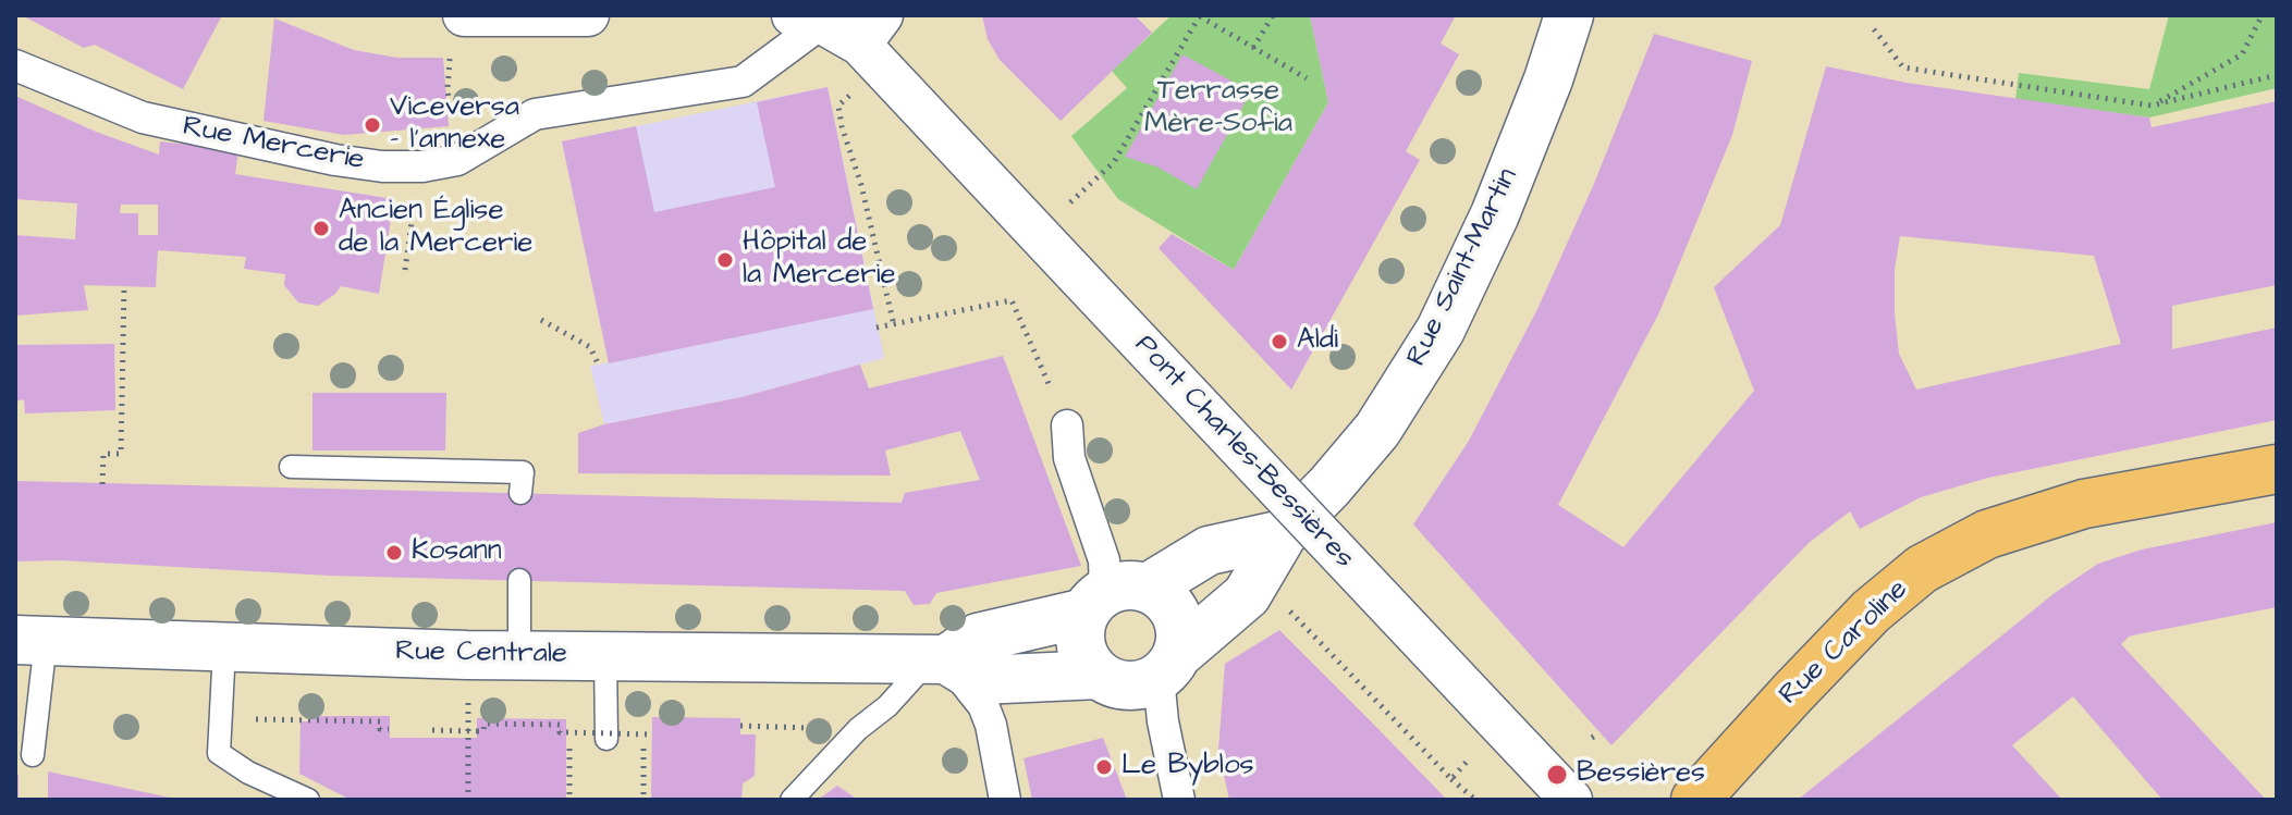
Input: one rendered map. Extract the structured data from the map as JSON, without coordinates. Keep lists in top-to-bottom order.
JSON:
{
  "streets": {
    "main road": ["Rue Caroline"],
    "street": [
      "Rue Mercerie",
      "Rue Saint-Martin",
      "Pont Charles-Bessières",
      "Rue Centrale"
    ]
  },
  "crossings": [
    ["Rue Mercerie", "Pont Charles-Bessières"],
    ["Rue Saint-Martin", "Rue Centrale"]
  ],
  "parks": ["Terrasse Mère-Sofia"],
  "places": [
    "Viceversa - l'annexe",
    "Ancien Église de la Mercerie",
    "Hôpital de la Mercerie",
    "Aldi",
    "Kosann",
    "Le Byblos",
    "Bessières"
  ]
}
